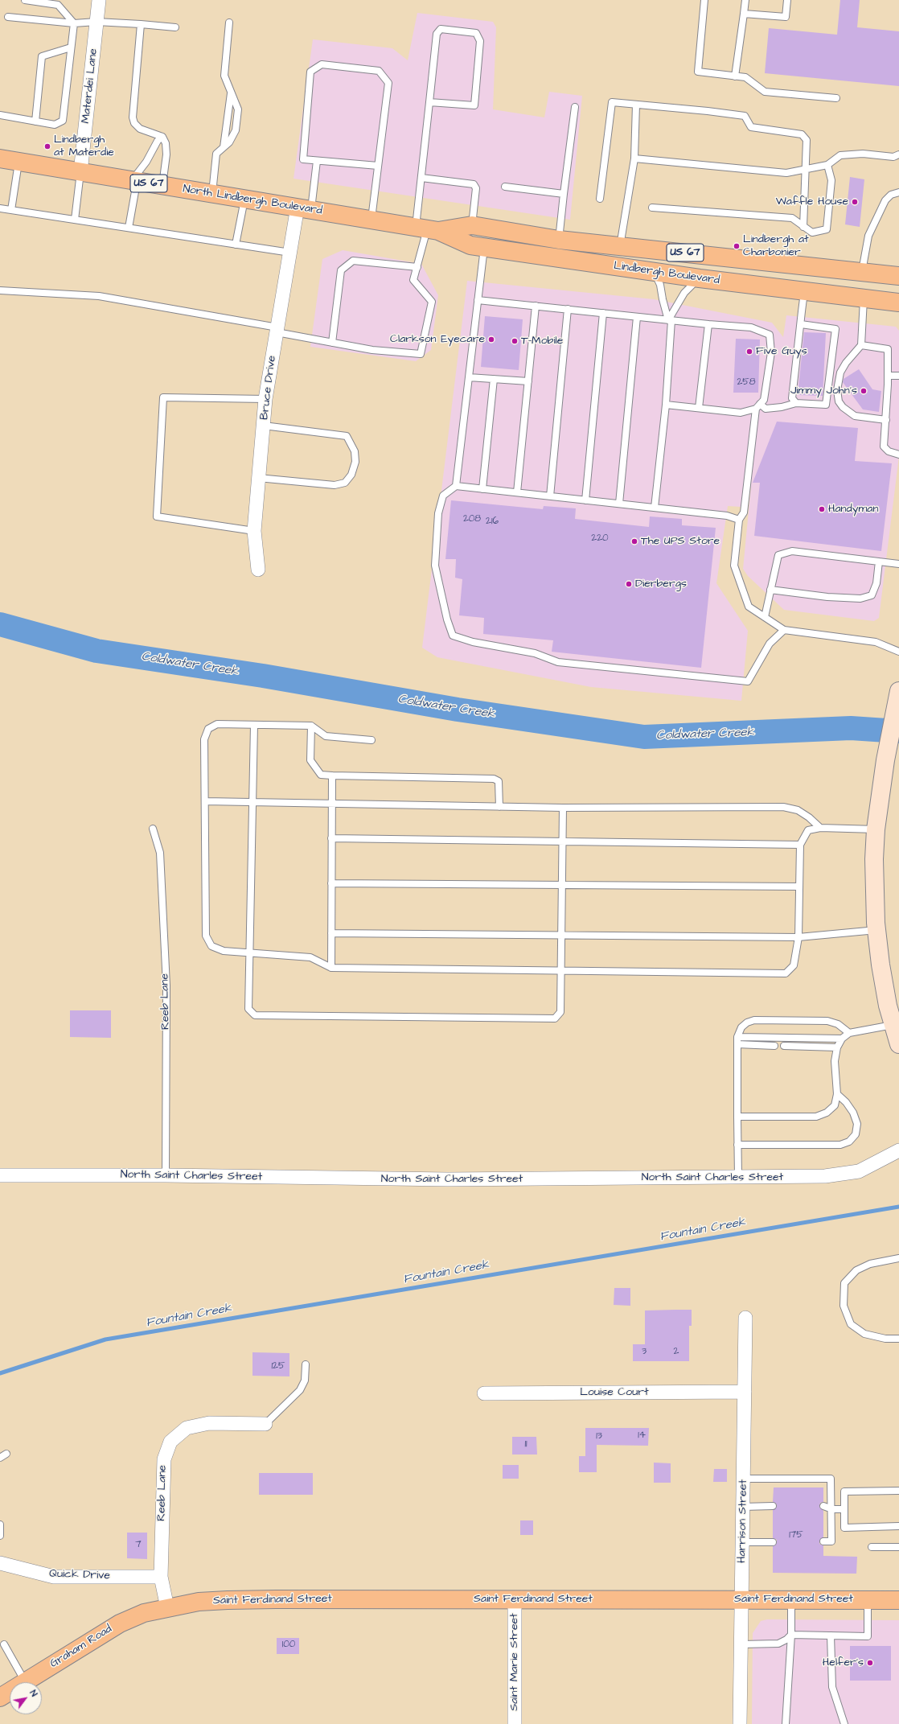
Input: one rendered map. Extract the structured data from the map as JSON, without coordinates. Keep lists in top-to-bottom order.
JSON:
{
  "streets": {
    "main road": [
      "US 67",
      "North Lindbergh Boulevard",
      "Lindbergh Boulevard",
      "Saint Ferdinand Street",
      "Graham Road"
    ],
    "street": [
      "Materdei Lane",
      "Bruce Drive",
      "Reeb Lane",
      "North Saint Charles Street",
      "Louise Court",
      "Harrison Street",
      "Quick Drive",
      "Saint Marie Street"
    ]
  },
  "crossings": [
    ["Materdei Lane", "North Lindbergh Boulevard"],
    ["North Lindbergh Boulevard", "Lindbergh Boulevard"],
    ["North Lindbergh Boulevard", "Bruce Drive"],
    ["Reeb Lane", "North Saint Charles Street"],
    ["Reeb Lane", "Quick Drive"],
    ["Reeb Lane", "Saint Ferdinand Street"],
    ["Reeb Lane", "Graham Road"],
    ["Louise Court", "Harrison Street"],
    ["Harrison Street", "Saint Ferdinand Street"],
    ["Saint Ferdinand Street", "Graham Road"],
    ["Saint Ferdinand Street", "Saint Marie Street"]
  ],
  "water": ["Coldwater Creek", "Fountain Creek"],
  "places": [
    "Lindbergh at Materdie",
    "Waffle House",
    "Lindbergh at Charbonier",
    "Clarkson Eyecare",
    "T-Mobile",
    "Five Guys",
    "Jimmy John's",
    "Handyman",
    "The UPS Store",
    "Dierbergs",
    "Helfer's"
  ],
  "house_numbers": [
    "258",
    "208",
    "216",
    "220",
    "3",
    "2",
    "125",
    "14",
    "13",
    "11",
    "175",
    "7",
    "100"
  ],
  "north": "top right"
}
